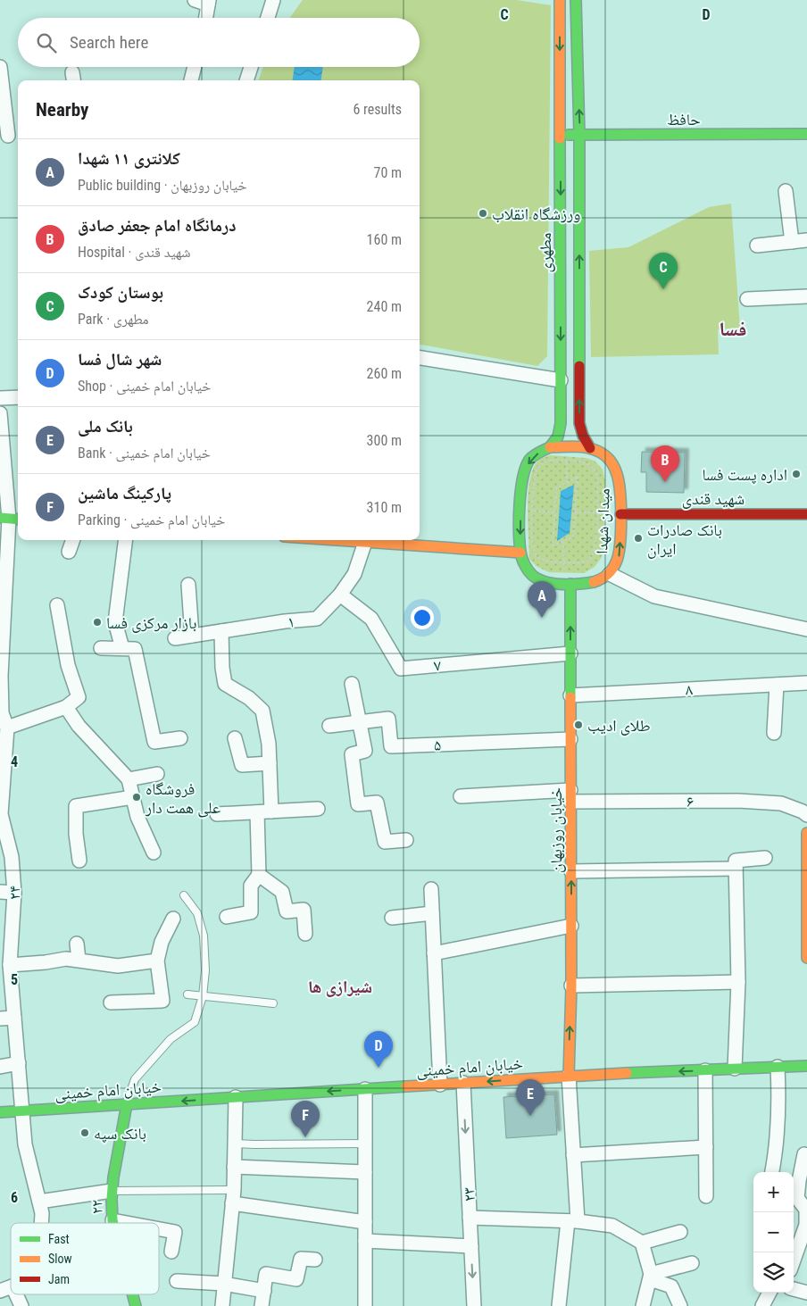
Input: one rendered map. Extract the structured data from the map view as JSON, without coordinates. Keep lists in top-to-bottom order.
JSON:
{
  "streets": {
    "main road": [
      "حافظ",
      "مطهری",
      "شهید قندی",
      "میدان شهدا",
      "خیابان روزبهان",
      "خیابان امام خمینی",
      "۲۲"
    ],
    "street": [
      "۱",
      "۷",
      "۸",
      "۵",
      "۶",
      "۲۴",
      "۲۳"
    ]
  },
  "crossings": [
    ["حافظ", "مطهری"],
    ["مطهری", "میدان شهدا"],
    ["شهید قندی", "میدان شهدا"],
    ["میدان شهدا", "خیابان روزبهان"],
    ["۱", "۷"],
    ["۷", "خیابان روزبهان"],
    ["۸", "خیابان روزبهان"],
    ["۵", "خیابان روزبهان"],
    ["۶", "خیابان روزبهان"],
    ["خیابان روزبهان", "خیابان امام خمینی"],
    ["۲۴", "خیابان امام خمینی"],
    ["خیابان امام خمینی", "۲۳"],
    ["خیابان امام خمینی", "۲۲"]
  ],
  "one_way": ["خیابان روزبهان", "خیابان امام خمینی"],
  "districts": ["فسا", "شیرازی ها"],
  "places": [
    "ورزشگاه انقلاب",
    "اداره پست فسا",
    "بانک صادرات ایران",
    "بازار مرکزی فسا",
    "طلای ادیب",
    "فروشگاه علی همت دار",
    "بانک سپه"
  ],
  "legend": ["Fast", "Slow", "Jam"],
  "page": {
    "search": "Search here",
    "heading": ["Nearby", "6 results"],
    "list": [
      {
        "mark": "A",
        "name": "کلانتری ۱۱ شهدا",
        "note": "Public building · خیابان روزبهان",
        "value": "70 m"
      },
      {
        "mark": "B",
        "name": "درمانگاه امام جعفر صادق",
        "note": "Hospital · شهید قندی",
        "value": "160 m"
      },
      {
        "mark": "C",
        "name": "بوستان کودک",
        "note": "Park · مطهری",
        "value": "240 m"
      },
      {
        "mark": "D",
        "name": "شهر شال فسا",
        "note": "Shop · خیابان امام خمینی",
        "value": "260 m"
      },
      {
        "mark": "E",
        "name": "بانک ملی",
        "note": "Bank · خیابان امام خمینی",
        "value": "300 m"
      },
      {
        "mark": "F",
        "name": "پارکینگ ماشین",
        "note": "Parking · خیابان امام خمینی",
        "value": "310 m"
      }
    ],
    "pins": [
      "C",
      "B",
      "A",
      "D",
      "E",
      "F"
    ],
    "map_buttons": ["+", "−"]
  },
  "grid": {
    "columns": ["C", "D"],
    "rows": ["4", "5", "6"]
  }
}
